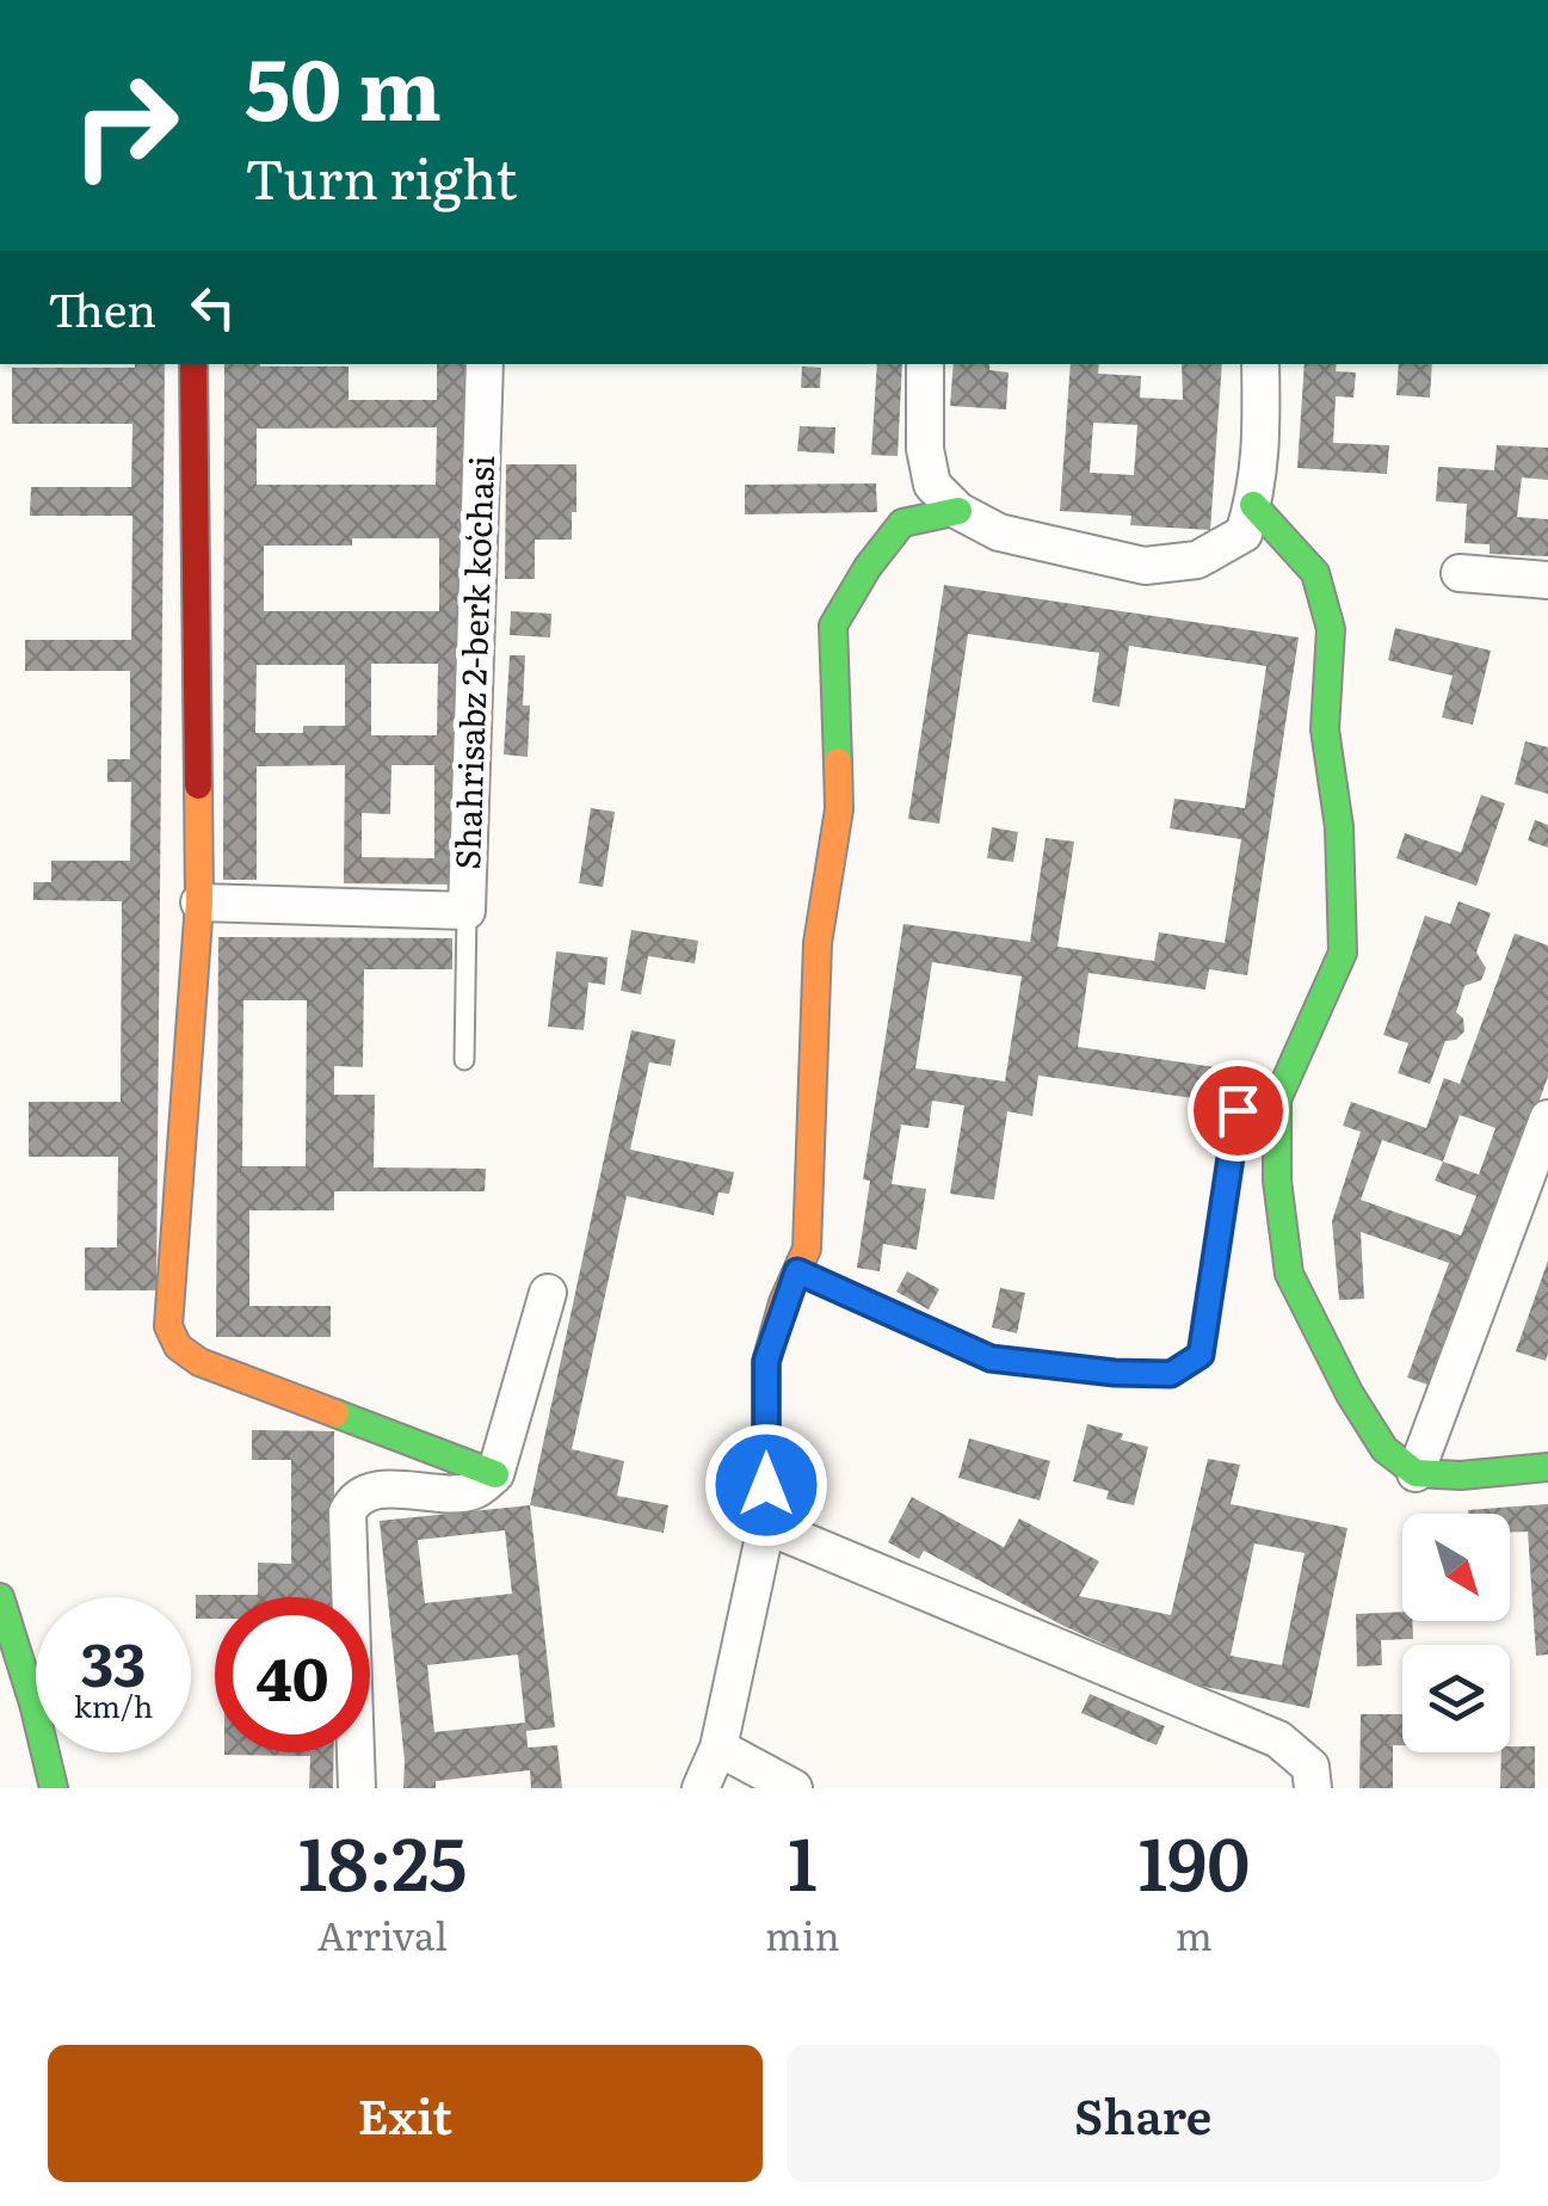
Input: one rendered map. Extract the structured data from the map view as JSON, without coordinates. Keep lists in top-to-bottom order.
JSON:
{
  "streets": {
    "street": ["Shahrisabz 2-berk koʻchasi"]
  },
  "north": "bottom right",
  "page": {
    "turn": ["50 m", "Turn right"],
    "then": "Then",
    "speed": "33 km/h",
    "limit": "40",
    "eta": [
      "18:25",
      "Arrival",
      "1",
      "min",
      "190",
      "m"
    ],
    "buttons": ["Exit", "Share"]
  }
}
